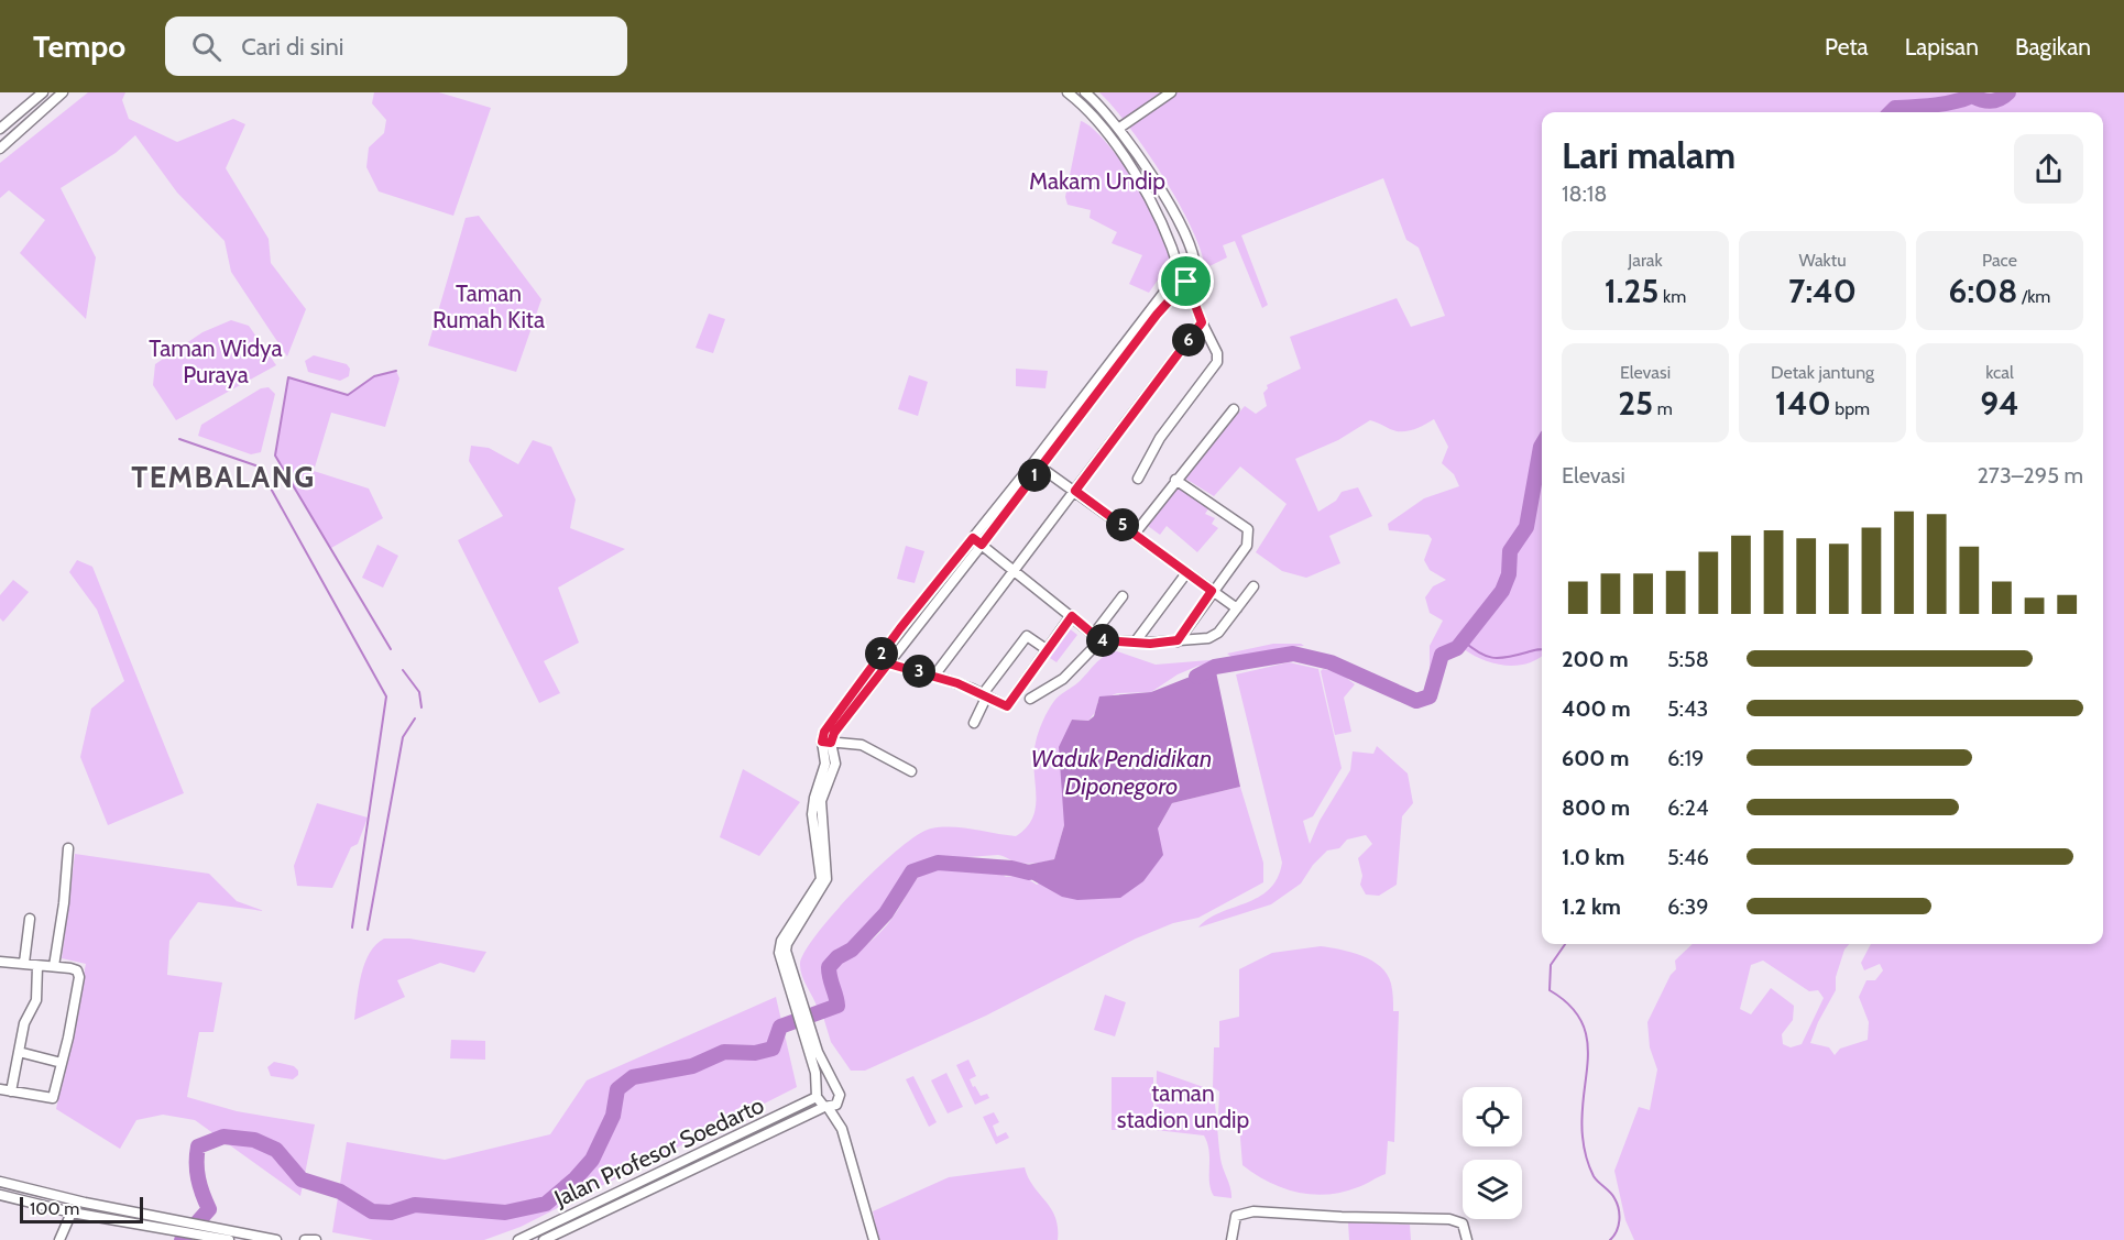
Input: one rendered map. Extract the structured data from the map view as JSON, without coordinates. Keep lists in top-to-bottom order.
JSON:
{
  "streets": {
    "street": ["Jalan Profesor Soedarto"]
  },
  "districts": ["TEMBALANG"],
  "water": ["Waduk Pendidikan Diponegoro"],
  "parks": [
    "Makam Undip",
    "Taman Rumah Kita",
    "Taman Widya Puraya",
    "taman stadion undip"
  ],
  "scale_bar": "100 m",
  "page": {
    "header": "Tempo",
    "search": "Cari di sini",
    "nav": ["Peta", "Lapisan", "Bagikan"],
    "heading": ["Lari malam", "18:18"],
    "stats": [
      ["Jarak", "1.25 km"],
      ["Waktu", "7:40"],
      ["Pace", "6:08 /km"],
      ["Elevasi", "25 m"],
      ["Detak jantung", "140 bpm"],
      ["kcal", "94"]
    ],
    "pins": [
      "6",
      "1",
      "5",
      "4",
      "2",
      "3"
    ],
    "chart": ["Elevasi", "273–295 m"],
    "list": [
      {
        "name": "200 m",
        "note": "5:58"
      },
      {
        "name": "400 m",
        "note": "5:43"
      },
      {
        "name": "600 m",
        "note": "6:19"
      },
      {
        "name": "800 m",
        "note": "6:24"
      },
      {
        "name": "1.0 km",
        "note": "5:46"
      },
      {
        "name": "1.2 km",
        "note": "6:39"
      }
    ],
    "scale": "100 m"
  }
}
